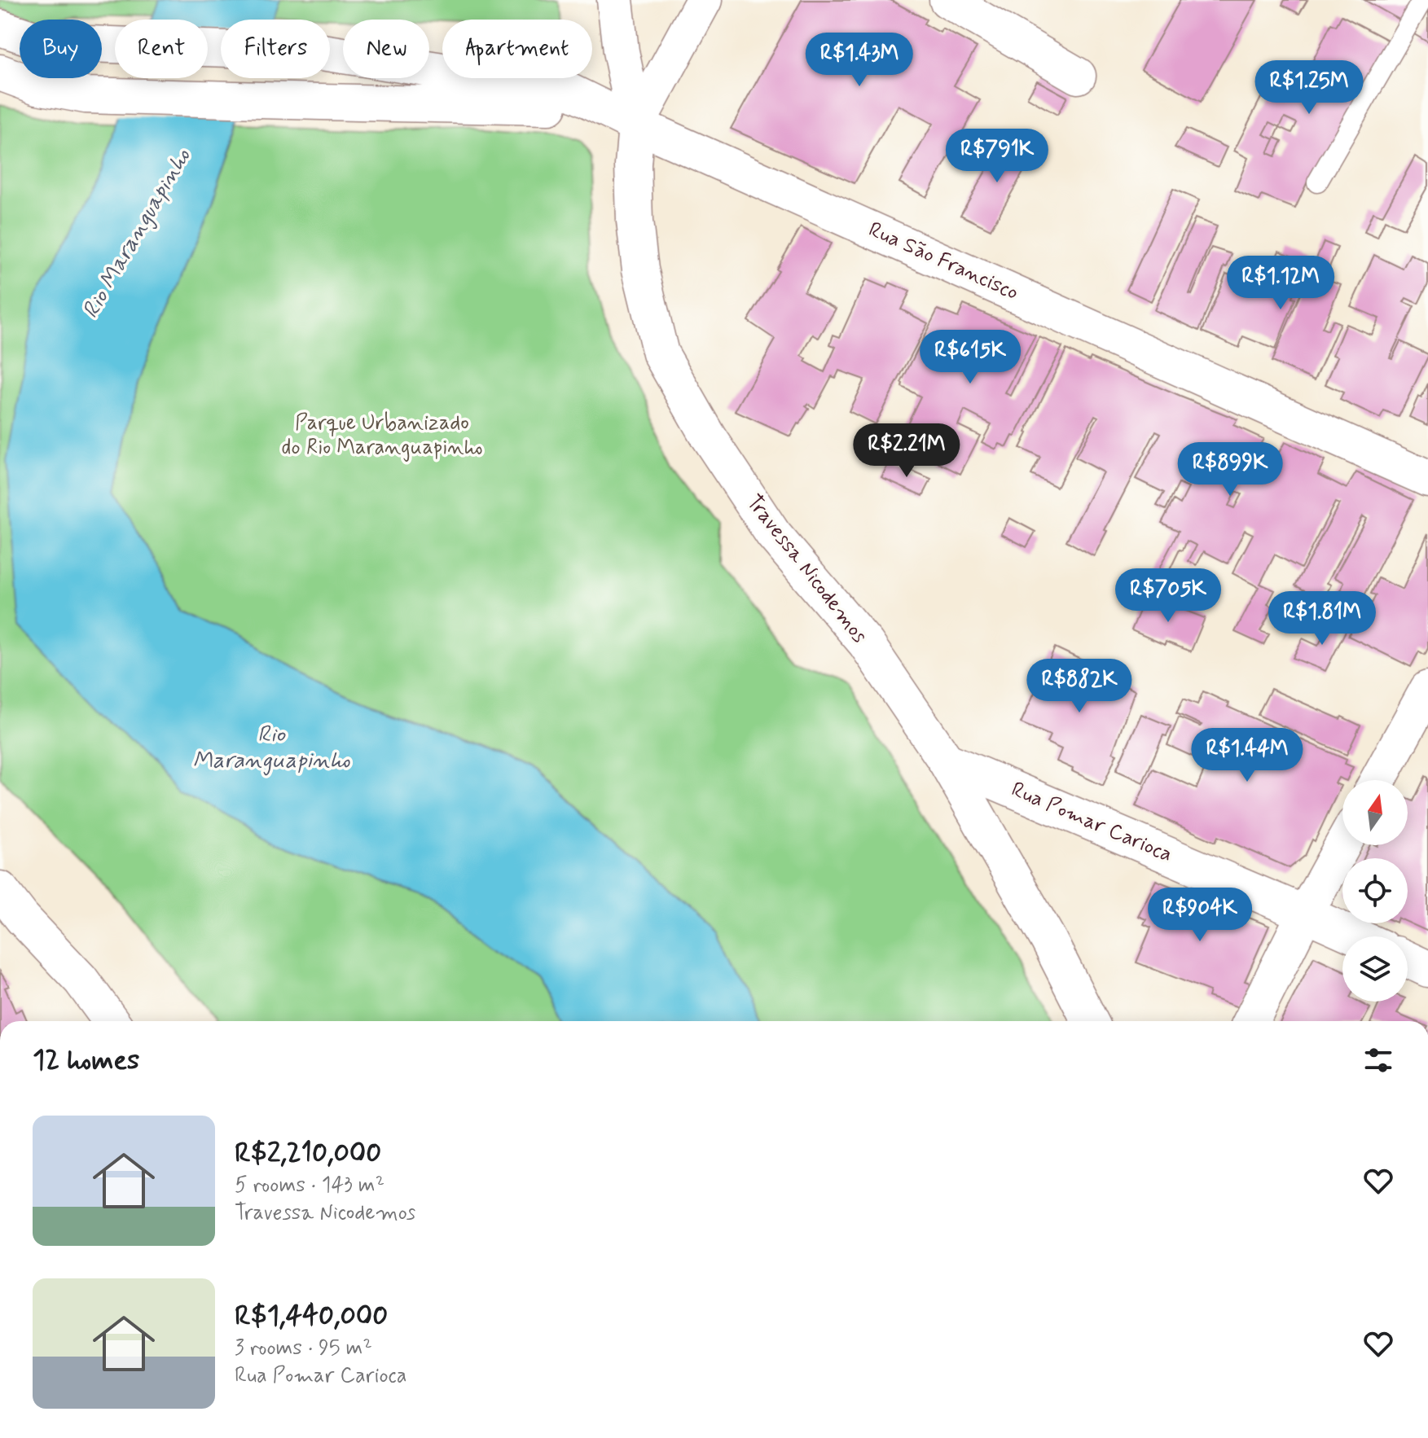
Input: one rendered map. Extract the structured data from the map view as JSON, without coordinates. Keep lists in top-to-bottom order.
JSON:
{
  "streets": {
    "street": ["Rua São Francisco", "Travessa Nicodemos", "Rua Pomar Carioca"]
  },
  "crossings": [
    ["Rua São Francisco", "Travessa Nicodemos"],
    ["Travessa Nicodemos", "Rua Pomar Carioca"]
  ],
  "water": ["Rio Maranguapinho"],
  "parks": ["Parque Urbanizado do Rio Maranguapinho"],
  "north": "top",
  "page": {
    "chip": [
      "Buy",
      "Rent",
      "Filters",
      "New",
      "Apartment"
    ],
    "price": [
      "R$1.43M",
      "R$1.25M",
      "R$791K",
      "R$1.12M",
      "R$615K",
      "R$2.21M",
      "R$899K",
      "R$705K",
      "R$1.81M",
      "R$882K",
      "R$1.44M",
      "R$904K"
    ],
    "heading": "12 homes",
    "list": [
      {
        "name": "R$2,210,000",
        "note": "5 rooms · 143 m² · Travessa Nicodemos"
      },
      {
        "name": "R$1,440,000",
        "note": "3 rooms · 95 m² · Rua Pomar Carioca"
      }
    ]
  }
}
